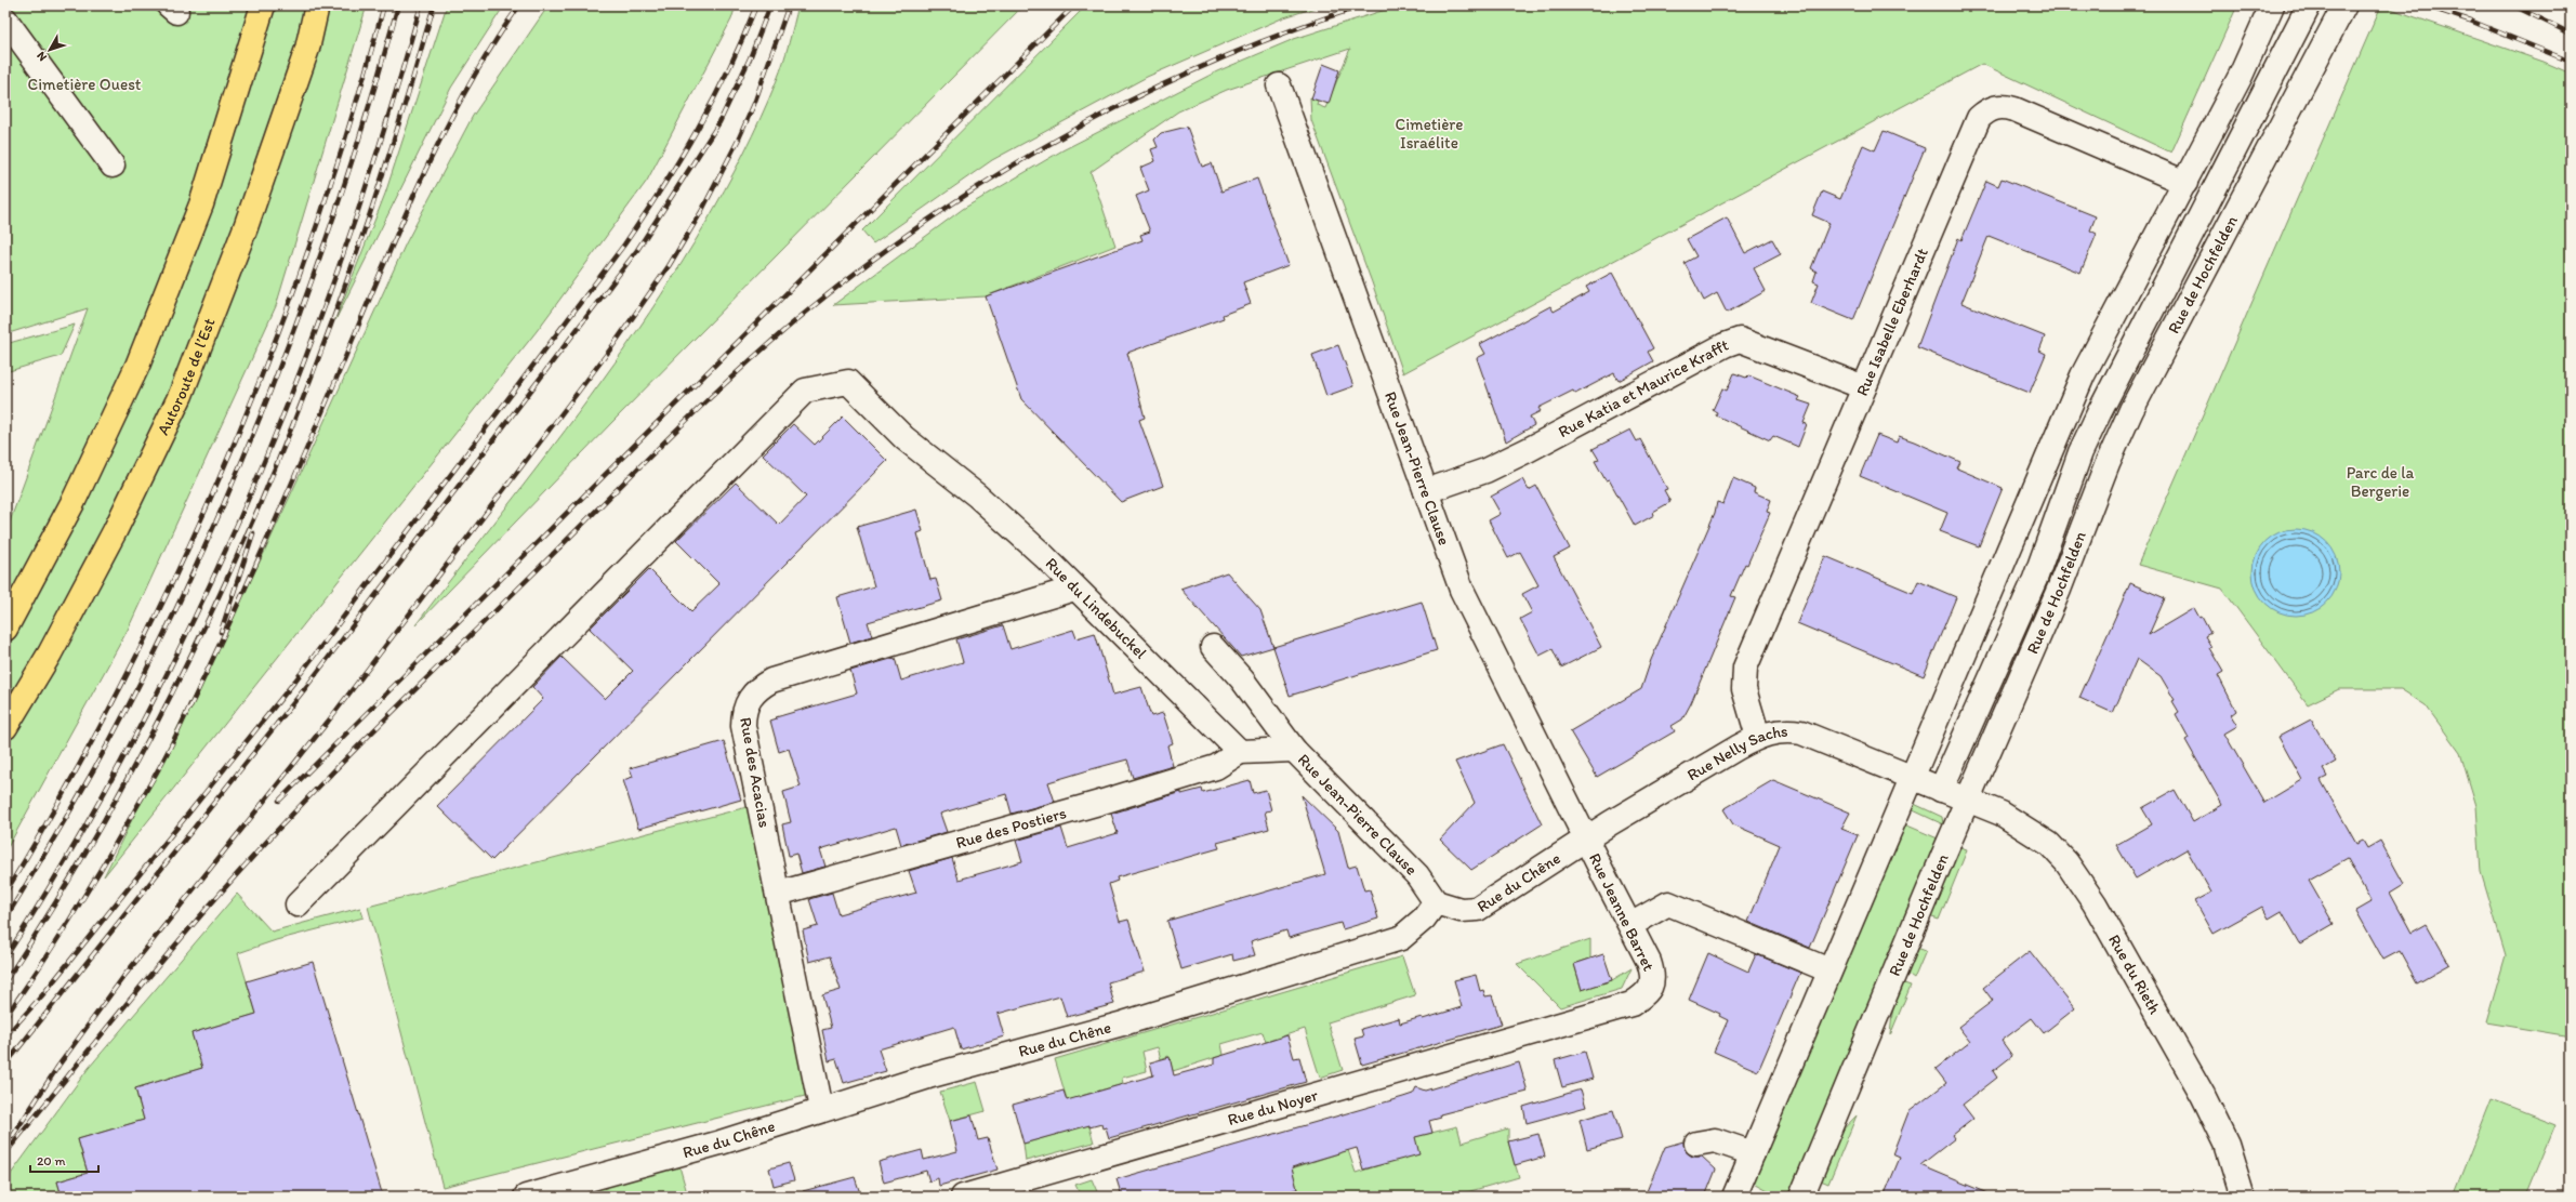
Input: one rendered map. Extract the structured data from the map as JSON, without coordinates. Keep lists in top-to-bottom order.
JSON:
{
  "streets": {
    "highway": ["Autoroute de l’Est"],
    "street": [
      "Rue de Hochfelden",
      "Rue Isabelle Eberhardt",
      "Rue Katia et Maurice Krafft",
      "Rue Jean-Pierre Clause",
      "Rue du Lindebuckel",
      "Rue Nelly Sachs",
      "Rue des Acacias",
      "Rue des Postiers",
      "Rue du Chêne",
      "Rue Jeanne Barret",
      "Rue du Rieth",
      "Rue du Noyer"
    ]
  },
  "crossings": [
    ["Rue de Hochfelden", "Rue du Rieth"],
    ["Rue Isabelle Eberhardt", "Rue Katia et Maurice Krafft"],
    ["Rue Isabelle Eberhardt", "Rue Nelly Sachs"],
    ["Rue Katia et Maurice Krafft", "Rue Jean-Pierre Clause"],
    ["Rue Jean-Pierre Clause", "Rue Nelly Sachs"],
    ["Rue Jean-Pierre Clause", "Rue du Chêne"],
    ["Rue Jean-Pierre Clause", "Rue Jeanne Barret"],
    ["Rue du Lindebuckel", "Rue des Acacias"],
    ["Rue du Lindebuckel", "Rue des Postiers"],
    ["Rue Nelly Sachs", "Rue du Chêne"],
    ["Rue Nelly Sachs", "Rue Jeanne Barret"],
    ["Rue Nelly Sachs", "Rue du Rieth"],
    ["Rue des Acacias", "Rue des Postiers"],
    ["Rue des Acacias", "Rue du Chêne"],
    ["Rue du Chêne", "Rue Jeanne Barret"],
    ["Rue Jeanne Barret", "Rue du Noyer"]
  ],
  "parks": ["Cimetière Ouest", "Cimetière Israélite", "Parc de la Bergerie"],
  "scale_bar": "20 m",
  "north": "bottom left"
}
